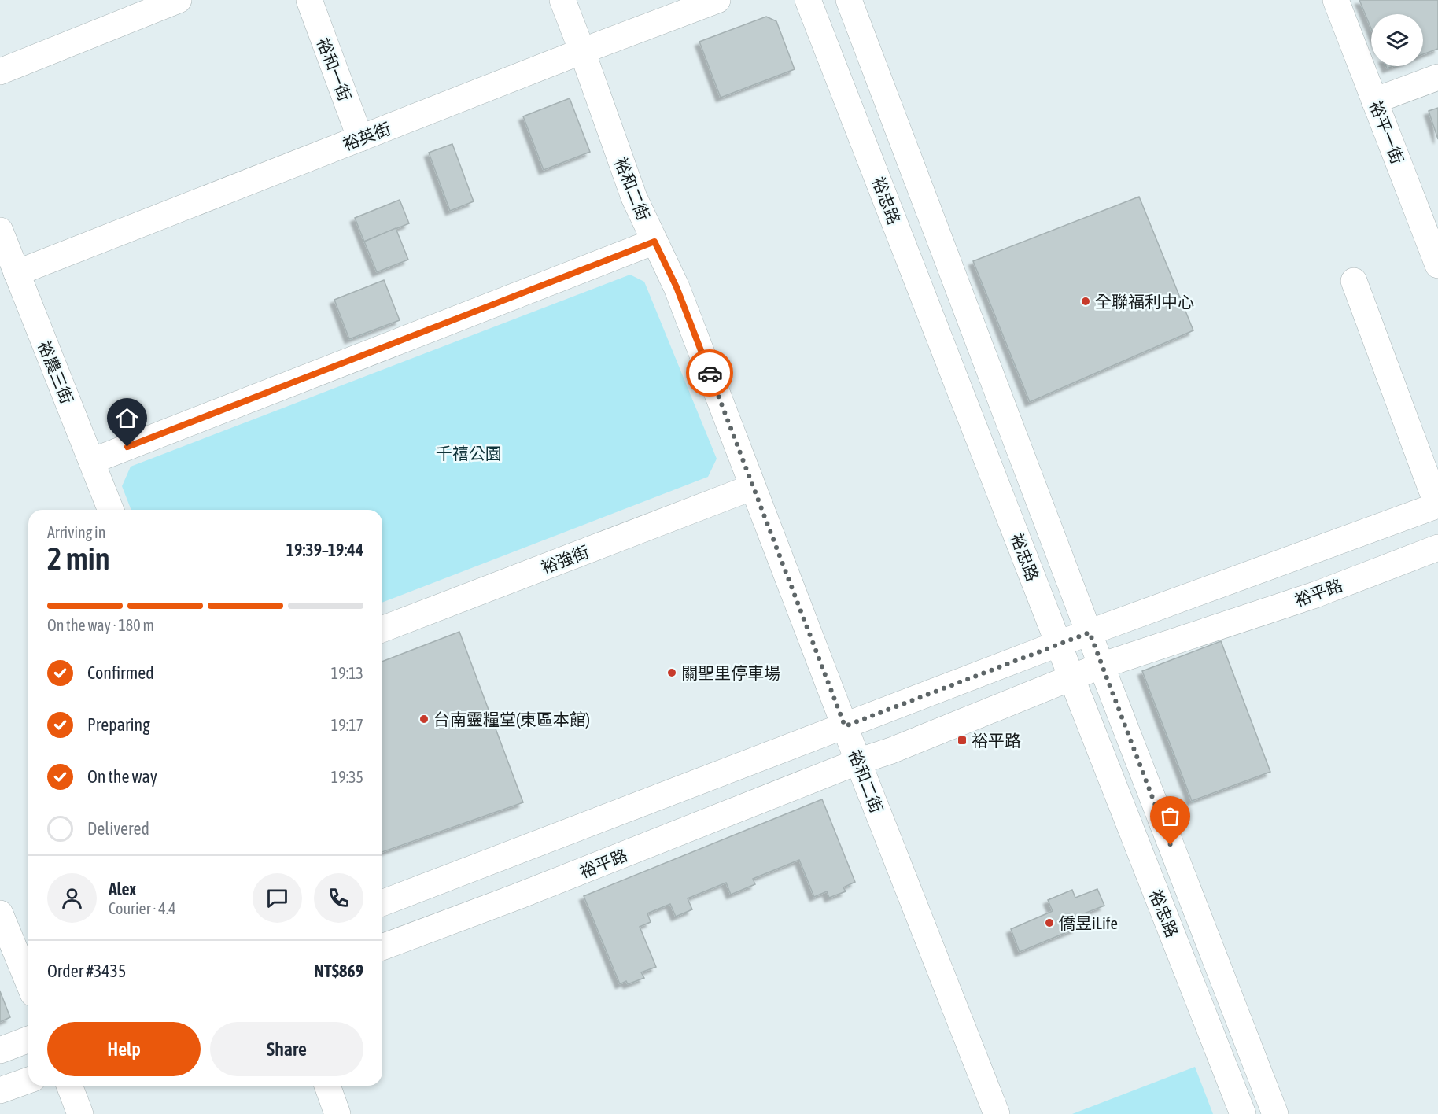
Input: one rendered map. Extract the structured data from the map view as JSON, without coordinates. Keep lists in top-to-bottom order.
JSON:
{
  "streets": {
    "street": [
      "裕和一街",
      "裕平一街",
      "裕英街",
      "裕和二街",
      "裕忠路",
      "裕農三街",
      "裕強街",
      "裕平路"
    ]
  },
  "crossings": [
    ["裕和一街", "裕英街"],
    ["裕英街", "裕和二街"],
    ["裕英街", "裕農三街"],
    ["裕和二街", "裕強街"],
    ["裕和二街", "裕平路"],
    ["裕忠路", "裕平路"]
  ],
  "parks": ["千禧公園"],
  "places": {
    "other": [
      "全聯福利中心",
      "關聖里停車場",
      "台南靈糧堂(東區本館)",
      "僑昱iLife"
    ],
    "transit": ["裕平路"]
  },
  "page": {
    "heading": ["2 min", "Arriving in", "19:39–19:44"],
    "panel": [
      "Alex",
      "Courier · 4.4",
      "Order #3435",
      "NT$869"
    ],
    "bar": "On the way · 180 m",
    "list": [
      ["Confirmed", "19:13"],
      ["Preparing", "19:17"],
      ["On the way", "19:35"],
      "Delivered"
    ],
    "buttons": ["Help", "Share"]
  }
}
